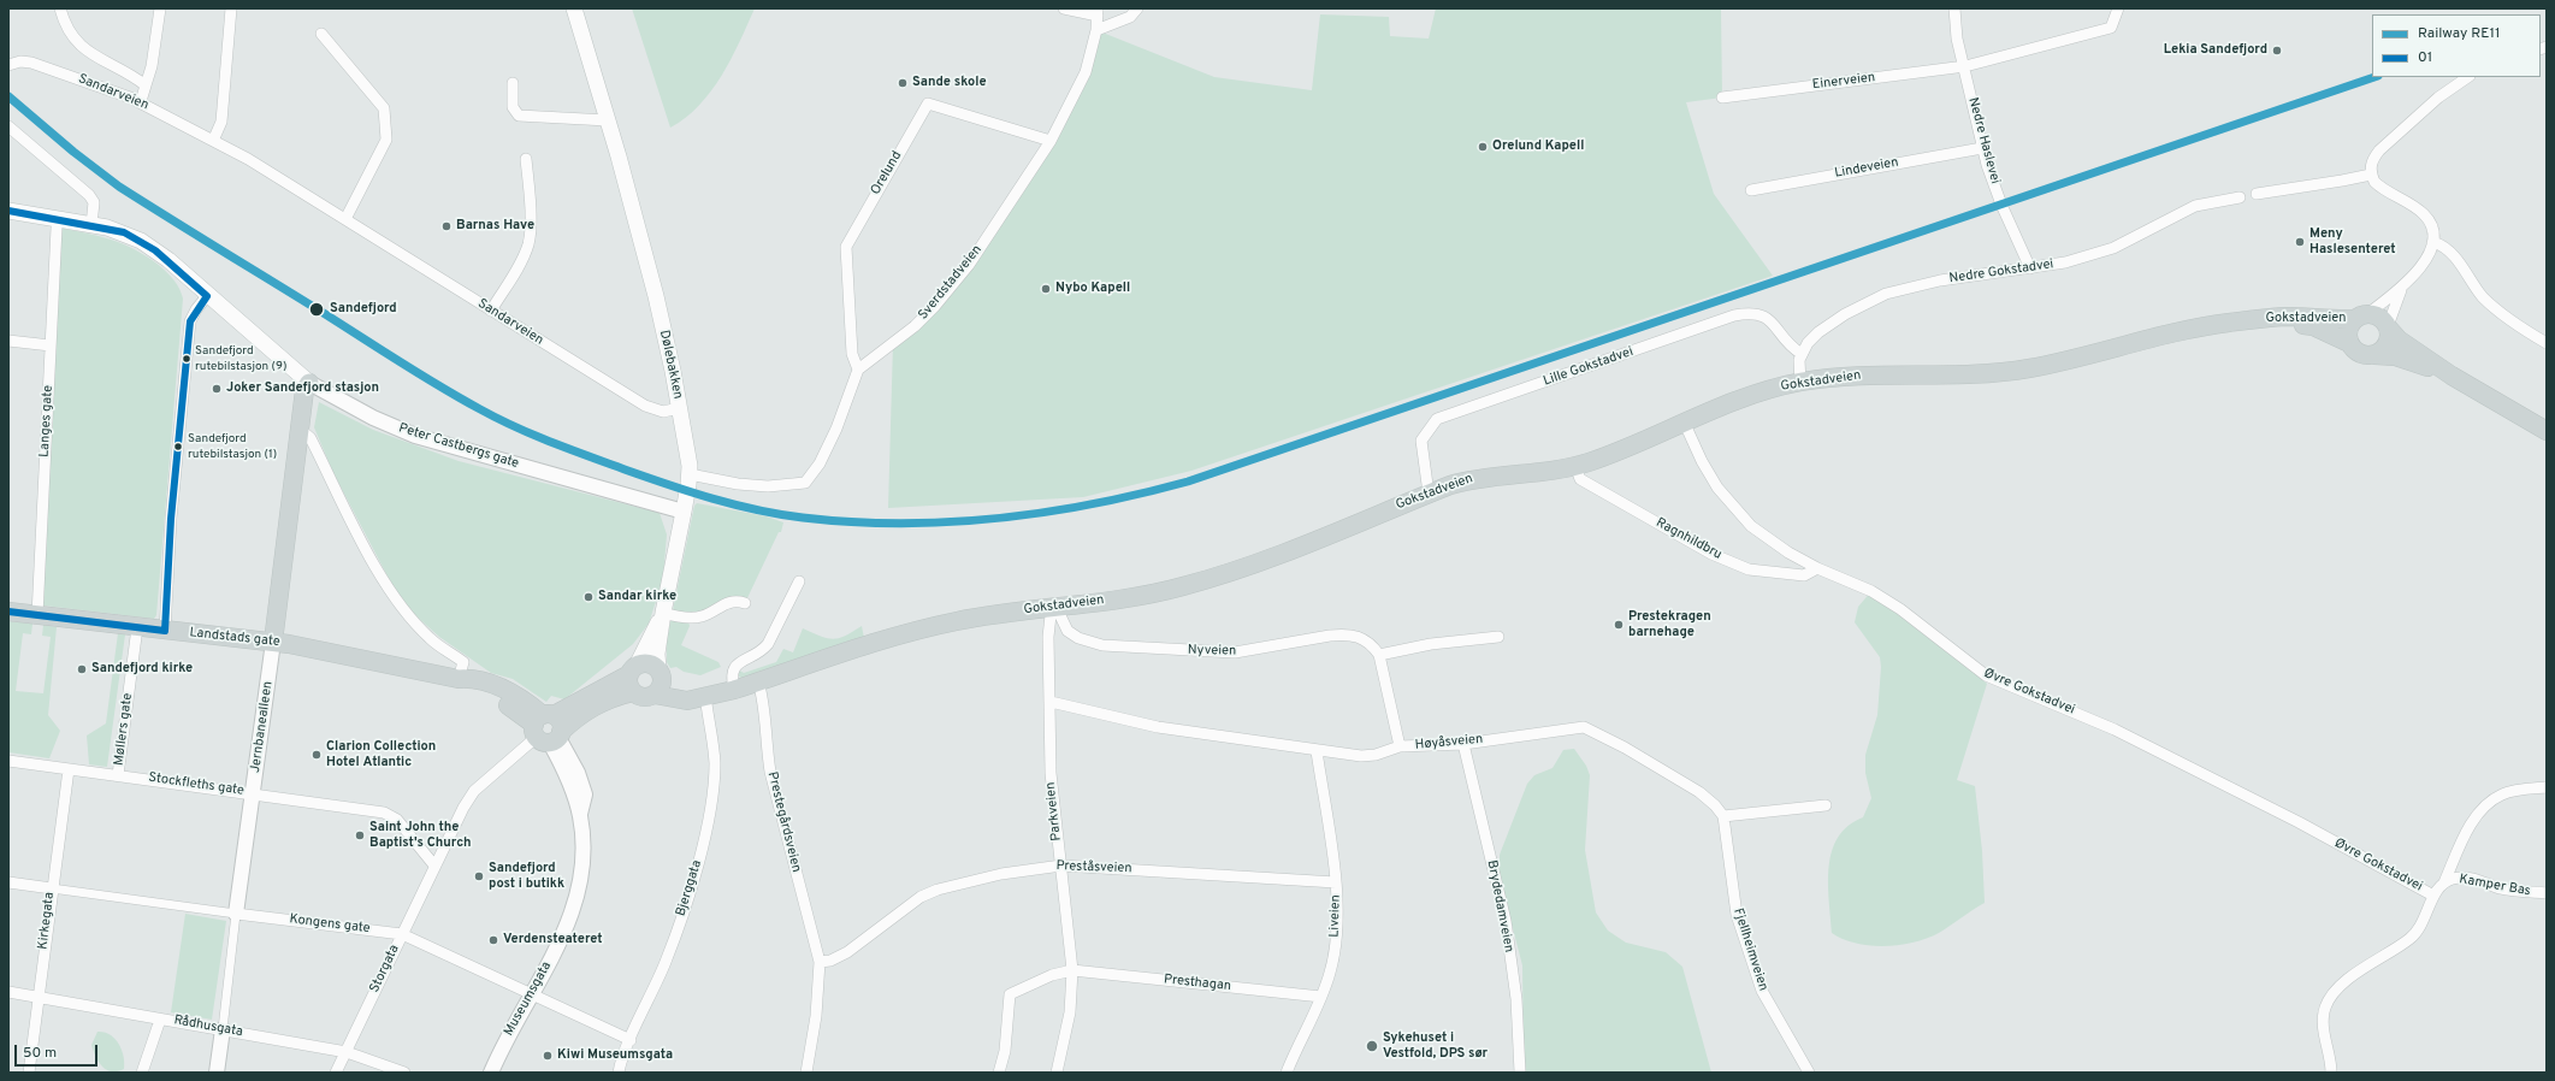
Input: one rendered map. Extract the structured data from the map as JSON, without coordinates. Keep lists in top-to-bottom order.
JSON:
{
  "streets": {
    "main road": [
      "Gokstadveien",
      "Dølebakken",
      "Peter Castbergs gate",
      "Landstads gate",
      "Jernbanealleen"
    ],
    "street": [
      "Einerveien",
      "Sandarveien",
      "Nedre Haslevei",
      "Lindeveien",
      "Orelund",
      "Nedre Gokstadvei",
      "Sverdstadveien",
      "Lille Gokstadvei",
      "Langes gate",
      "Ragnhildbru",
      "Nyveien",
      "Øvre Gokstadvei",
      "Møllers gate",
      "Høyåsveien",
      "Stockfleths gate",
      "Parkveien",
      "Prestegårdsveien",
      "Preståsveien",
      "Kamper Bas",
      "Bjerggata",
      "Brydedamveien",
      "Liveien",
      "Kirkegata",
      "Kongens gate",
      "Fjellheimveien",
      "Storgata",
      "Presthagan",
      "Museumsgata",
      "Rådhusgata"
    ]
  },
  "crossings": [
    ["Einerveien", "Nedre Haslevei"],
    ["Sandarveien", "Dølebakken"],
    ["Nedre Haslevei", "Lindeveien"],
    ["Nedre Haslevei", "Nedre Gokstadvei"],
    ["Orelund", "Sverdstadveien"],
    ["Nedre Gokstadvei", "Lille Gokstadvei"],
    ["Gokstadveien", "Dølebakken"],
    ["Gokstadveien", "Lille Gokstadvei"],
    ["Gokstadveien", "Ragnhildbru"],
    ["Gokstadveien", "Nyveien"],
    ["Gokstadveien", "Øvre Gokstadvei"],
    ["Gokstadveien", "Parkveien"],
    ["Gokstadveien", "Prestegårdsveien"],
    ["Gokstadveien", "Bjerggata"],
    ["Dølebakken", "Peter Castbergs gate"],
    ["Langes gate", "Landstads gate"],
    ["Peter Castbergs gate", "Jernbanealleen"],
    ["Ragnhildbru", "Øvre Gokstadvei"],
    ["Landstads gate", "Jernbanealleen"],
    ["Landstads gate", "Møllers gate"],
    ["Landstads gate", "Storgata"],
    ["Landstads gate", "Museumsgata"],
    ["Nyveien", "Parkveien"],
    ["Øvre Gokstadvei", "Kamper Bas"],
    ["Jernbanealleen", "Stockfleths gate"],
    ["Jernbanealleen", "Kongens gate"],
    ["Jernbanealleen", "Rådhusgata"],
    ["Møllers gate", "Stockfleths gate"],
    ["Høyåsveien", "Parkveien"],
    ["Høyåsveien", "Brydedamveien"],
    ["Høyåsveien", "Liveien"],
    ["Høyåsveien", "Fjellheimveien"],
    ["Stockfleths gate", "Kirkegata"],
    ["Stockfleths gate", "Storgata"],
    ["Parkveien", "Preståsveien"],
    ["Parkveien", "Presthagan"],
    ["Prestegårdsveien", "Preståsveien"],
    ["Preståsveien", "Liveien"],
    ["Bjerggata", "Kongens gate"],
    ["Liveien", "Presthagan"],
    ["Kirkegata", "Kongens gate"],
    ["Kirkegata", "Rådhusgata"],
    ["Kongens gate", "Storgata"],
    ["Kongens gate", "Museumsgata"],
    ["Storgata", "Museumsgata"],
    ["Storgata", "Rådhusgata"]
  ],
  "places": [
    "Lekia Sandefjord",
    "Sande skole",
    "Orelund Kapell",
    "Barnas Have",
    "Meny Haslesenteret",
    "Nybo Kapell",
    "Sandefjord",
    "Sandefjord rutebilstasjon (9)",
    "Joker Sandefjord stasjon",
    "Sandefjord rutebilstasjon (1)",
    "Sandar kirke",
    "Prestekragen barnehage",
    "Sandefjord kirke",
    "Clarion Collection Hotel Atlantic",
    "Saint John the Baptist's Church",
    "Sandefjord post i butikk",
    "Verdensteateret",
    "Sykehuset i Vestfold, DPS sør",
    "Kiwi Museumsgata"
  ],
  "lines": ["rail line RE11", "transit line 01"],
  "legend": ["Railway RE11", "01"],
  "scale_bar": "50 m"
}
